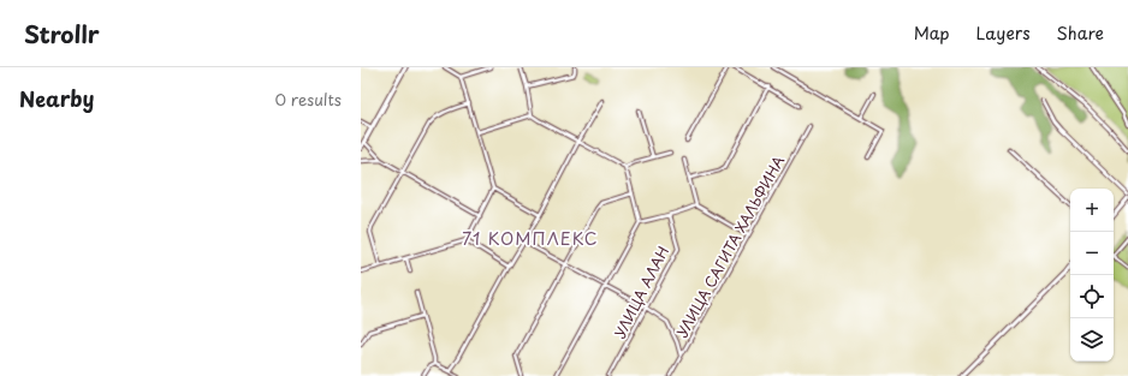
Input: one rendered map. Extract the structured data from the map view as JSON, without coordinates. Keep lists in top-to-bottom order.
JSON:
{
  "streets": {
    "street": ["УЛИЦА САГИТА ХАЛЬФИНА", "УЛИЦА АЛАН"]
  },
  "districts": ["71 КОМПЛЕКС"],
  "page": {
    "header": "Strollr",
    "nav": ["Map", "Layers", "Share"],
    "heading": ["Nearby", "0 results"],
    "map_buttons": ["+", "−"]
  }
}
